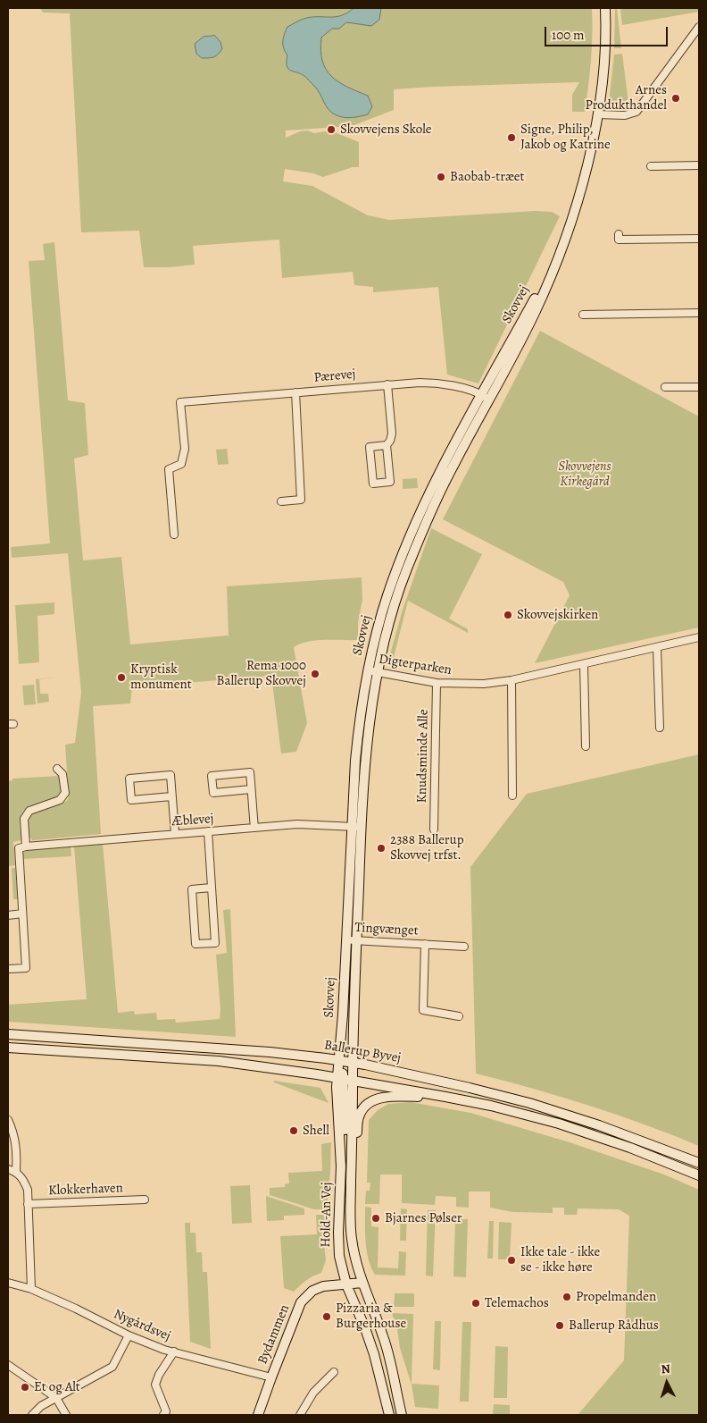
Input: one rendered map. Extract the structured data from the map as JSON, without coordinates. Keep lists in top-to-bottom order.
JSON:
{
  "streets": {
    "street": [
      "Skovvej",
      "Pærevej",
      "Digterparken",
      "Knudsminde Alle",
      "Æblevej",
      "Tingvænget",
      "Ballerup Byvej",
      "Klokkerhaven",
      "Hold-An Vej",
      "Nygårdsvej",
      "Bydammen"
    ]
  },
  "crossings": [
    ["Skovvej", "Pærevej"],
    ["Skovvej", "Digterparken"],
    ["Skovvej", "Æblevej"],
    ["Skovvej", "Tingvænget"],
    ["Skovvej", "Ballerup Byvej"],
    ["Skovvej", "Hold-An Vej"],
    ["Digterparken", "Knudsminde Alle"],
    ["Ballerup Byvej", "Hold-An Vej"],
    ["Hold-An Vej", "Bydammen"],
    ["Nygårdsvej", "Bydammen"]
  ],
  "parks": ["Skovvejens Kirkegård"],
  "places": [
    "Arnes Produkthandel",
    "Skovvejens Skole",
    "Signe, Philip, Jakob og Katrine",
    "Baobab-træet",
    "Skovvejskirken",
    "Rema 1000 Ballerup Skovvej",
    "Kryptisk monument",
    "2388 Ballerup Skovvej trfst.",
    "Shell",
    "Bjarnes Pølser",
    "Ikke tale - ikke se - ikke høre",
    "Propelmanden",
    "Telemachos",
    "Pizzaria & Burgerhouse",
    "Ballerup Rådhus",
    "Et og Alt"
  ],
  "scale_bar": "100 m",
  "north": "top"
}
